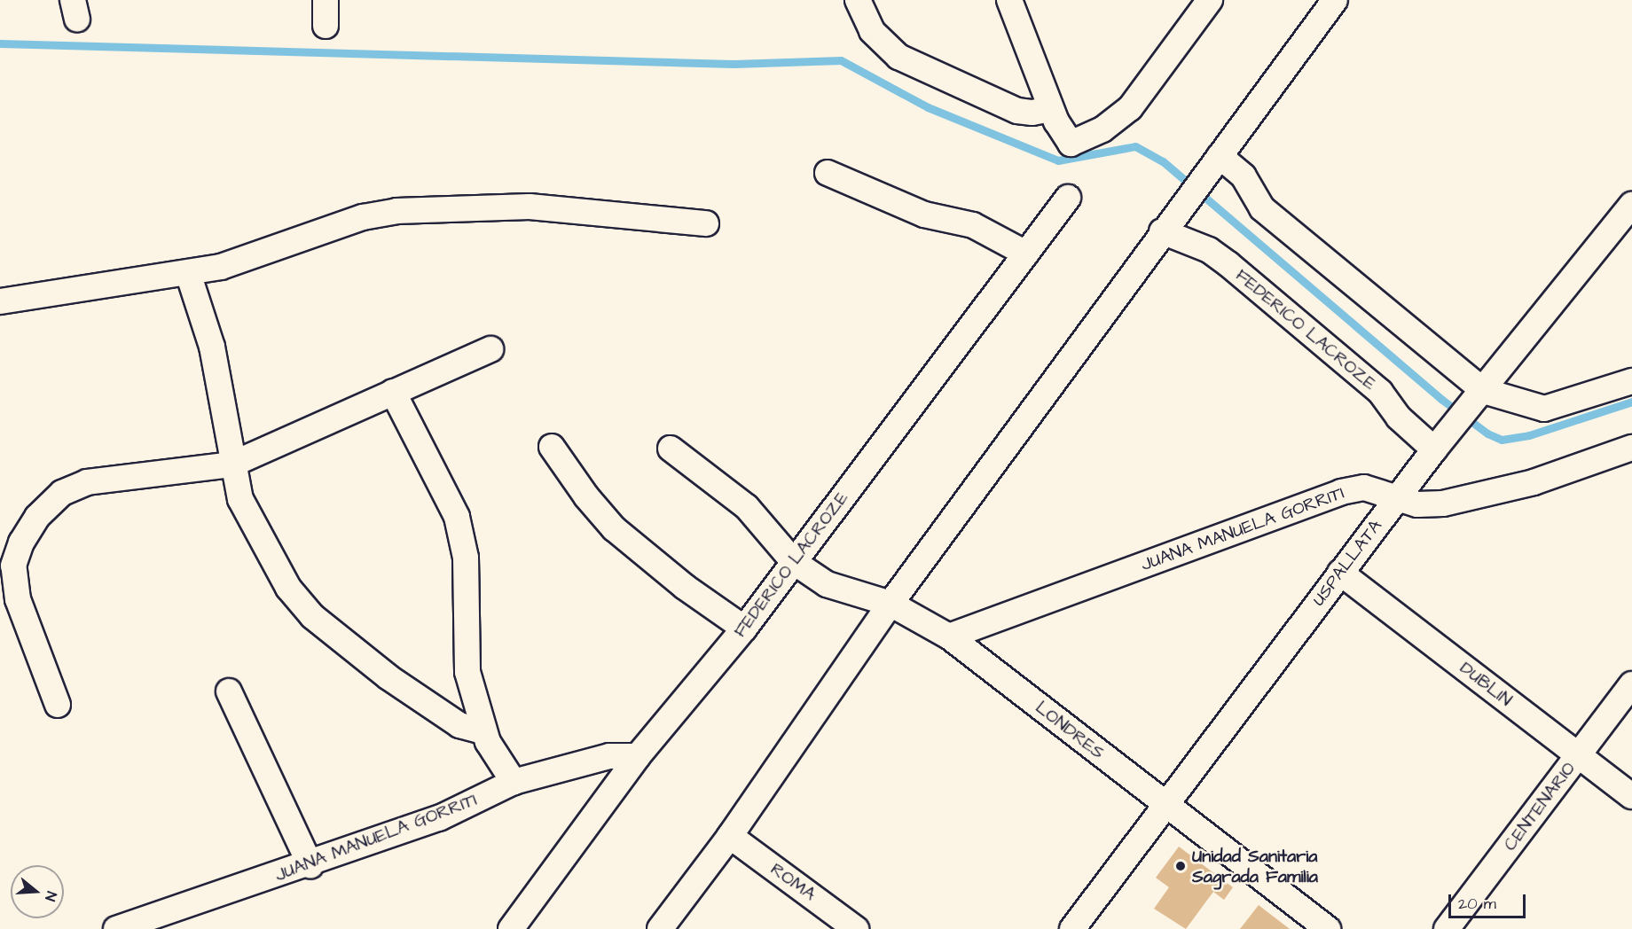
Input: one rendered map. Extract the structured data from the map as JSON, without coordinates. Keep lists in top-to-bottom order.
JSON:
{
  "streets": {
    "street": [
      "FEDERICO LACROZE",
      "JUANA MANUELA GORRITI",
      "USPALLATA",
      "DUBLIN",
      "LONDRES",
      "CENTENARIO",
      "ROMA"
    ]
  },
  "crossings": [
    ["FEDERICO LACROZE", "JUANA MANUELA GORRITI"],
    ["FEDERICO LACROZE", "USPALLATA"],
    ["FEDERICO LACROZE", "LONDRES"],
    ["JUANA MANUELA GORRITI", "USPALLATA"],
    ["JUANA MANUELA GORRITI", "LONDRES"],
    ["USPALLATA", "DUBLIN"],
    ["USPALLATA", "LONDRES"],
    ["DUBLIN", "CENTENARIO"]
  ],
  "places": ["Unidad Sanitaria Sagrada Familia"],
  "scale_bar": "20 m",
  "north": "right"
}
